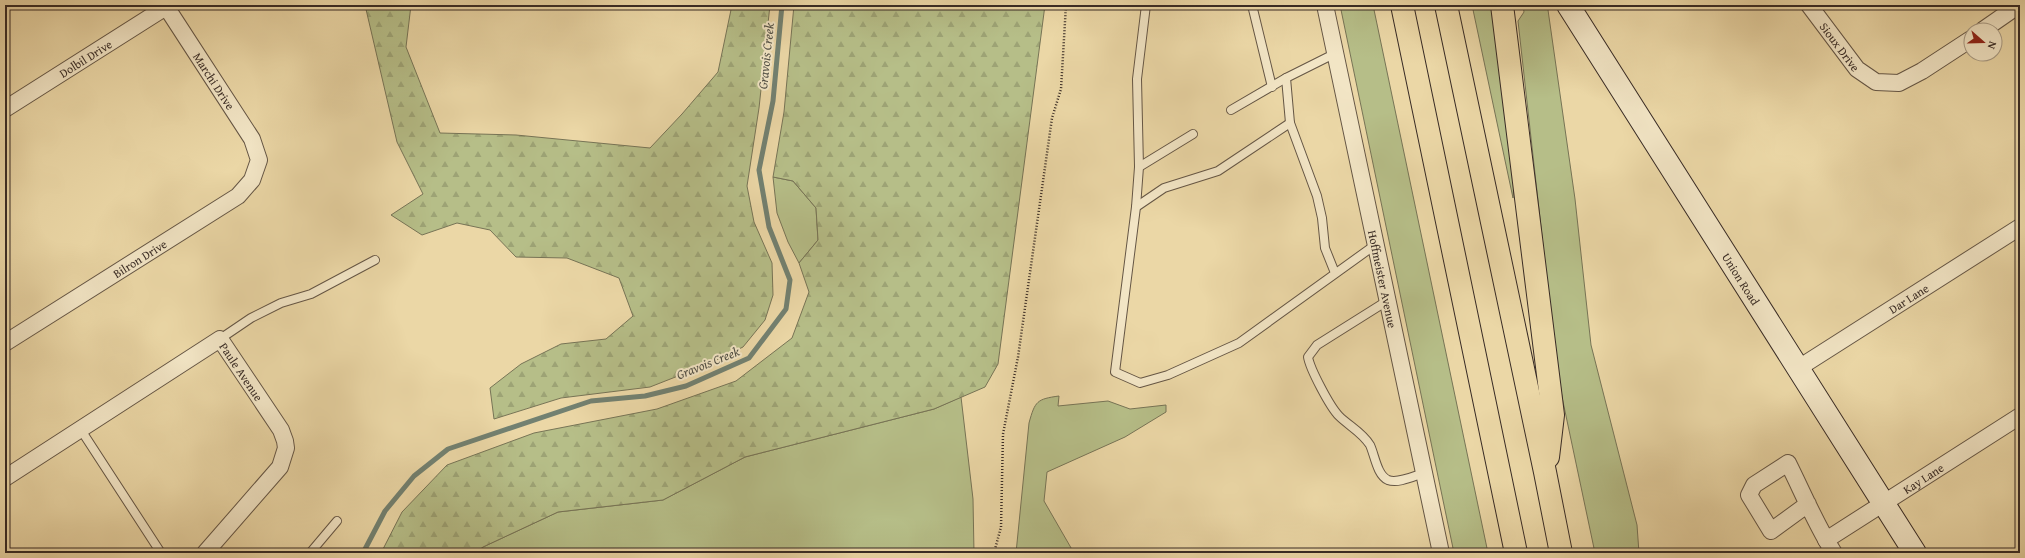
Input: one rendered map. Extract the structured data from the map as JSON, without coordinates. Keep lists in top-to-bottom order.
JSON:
{
  "streets": {
    "main road": ["Union Road"],
    "street": [
      "Sioux Drive",
      "Dolbil Drive",
      "Marchi Drive",
      "Bilron Drive",
      "Hoffmeister Avenue",
      "Dar Lane",
      "Paule Avenue",
      "Kay Lane"
    ]
  },
  "crossings": [
    ["Dolbil Drive", "Marchi Drive"],
    ["Marchi Drive", "Bilron Drive"],
    ["Union Road", "Dar Lane"],
    ["Union Road", "Kay Lane"]
  ],
  "water": ["Gravois Creek"],
  "north": "right"
}
